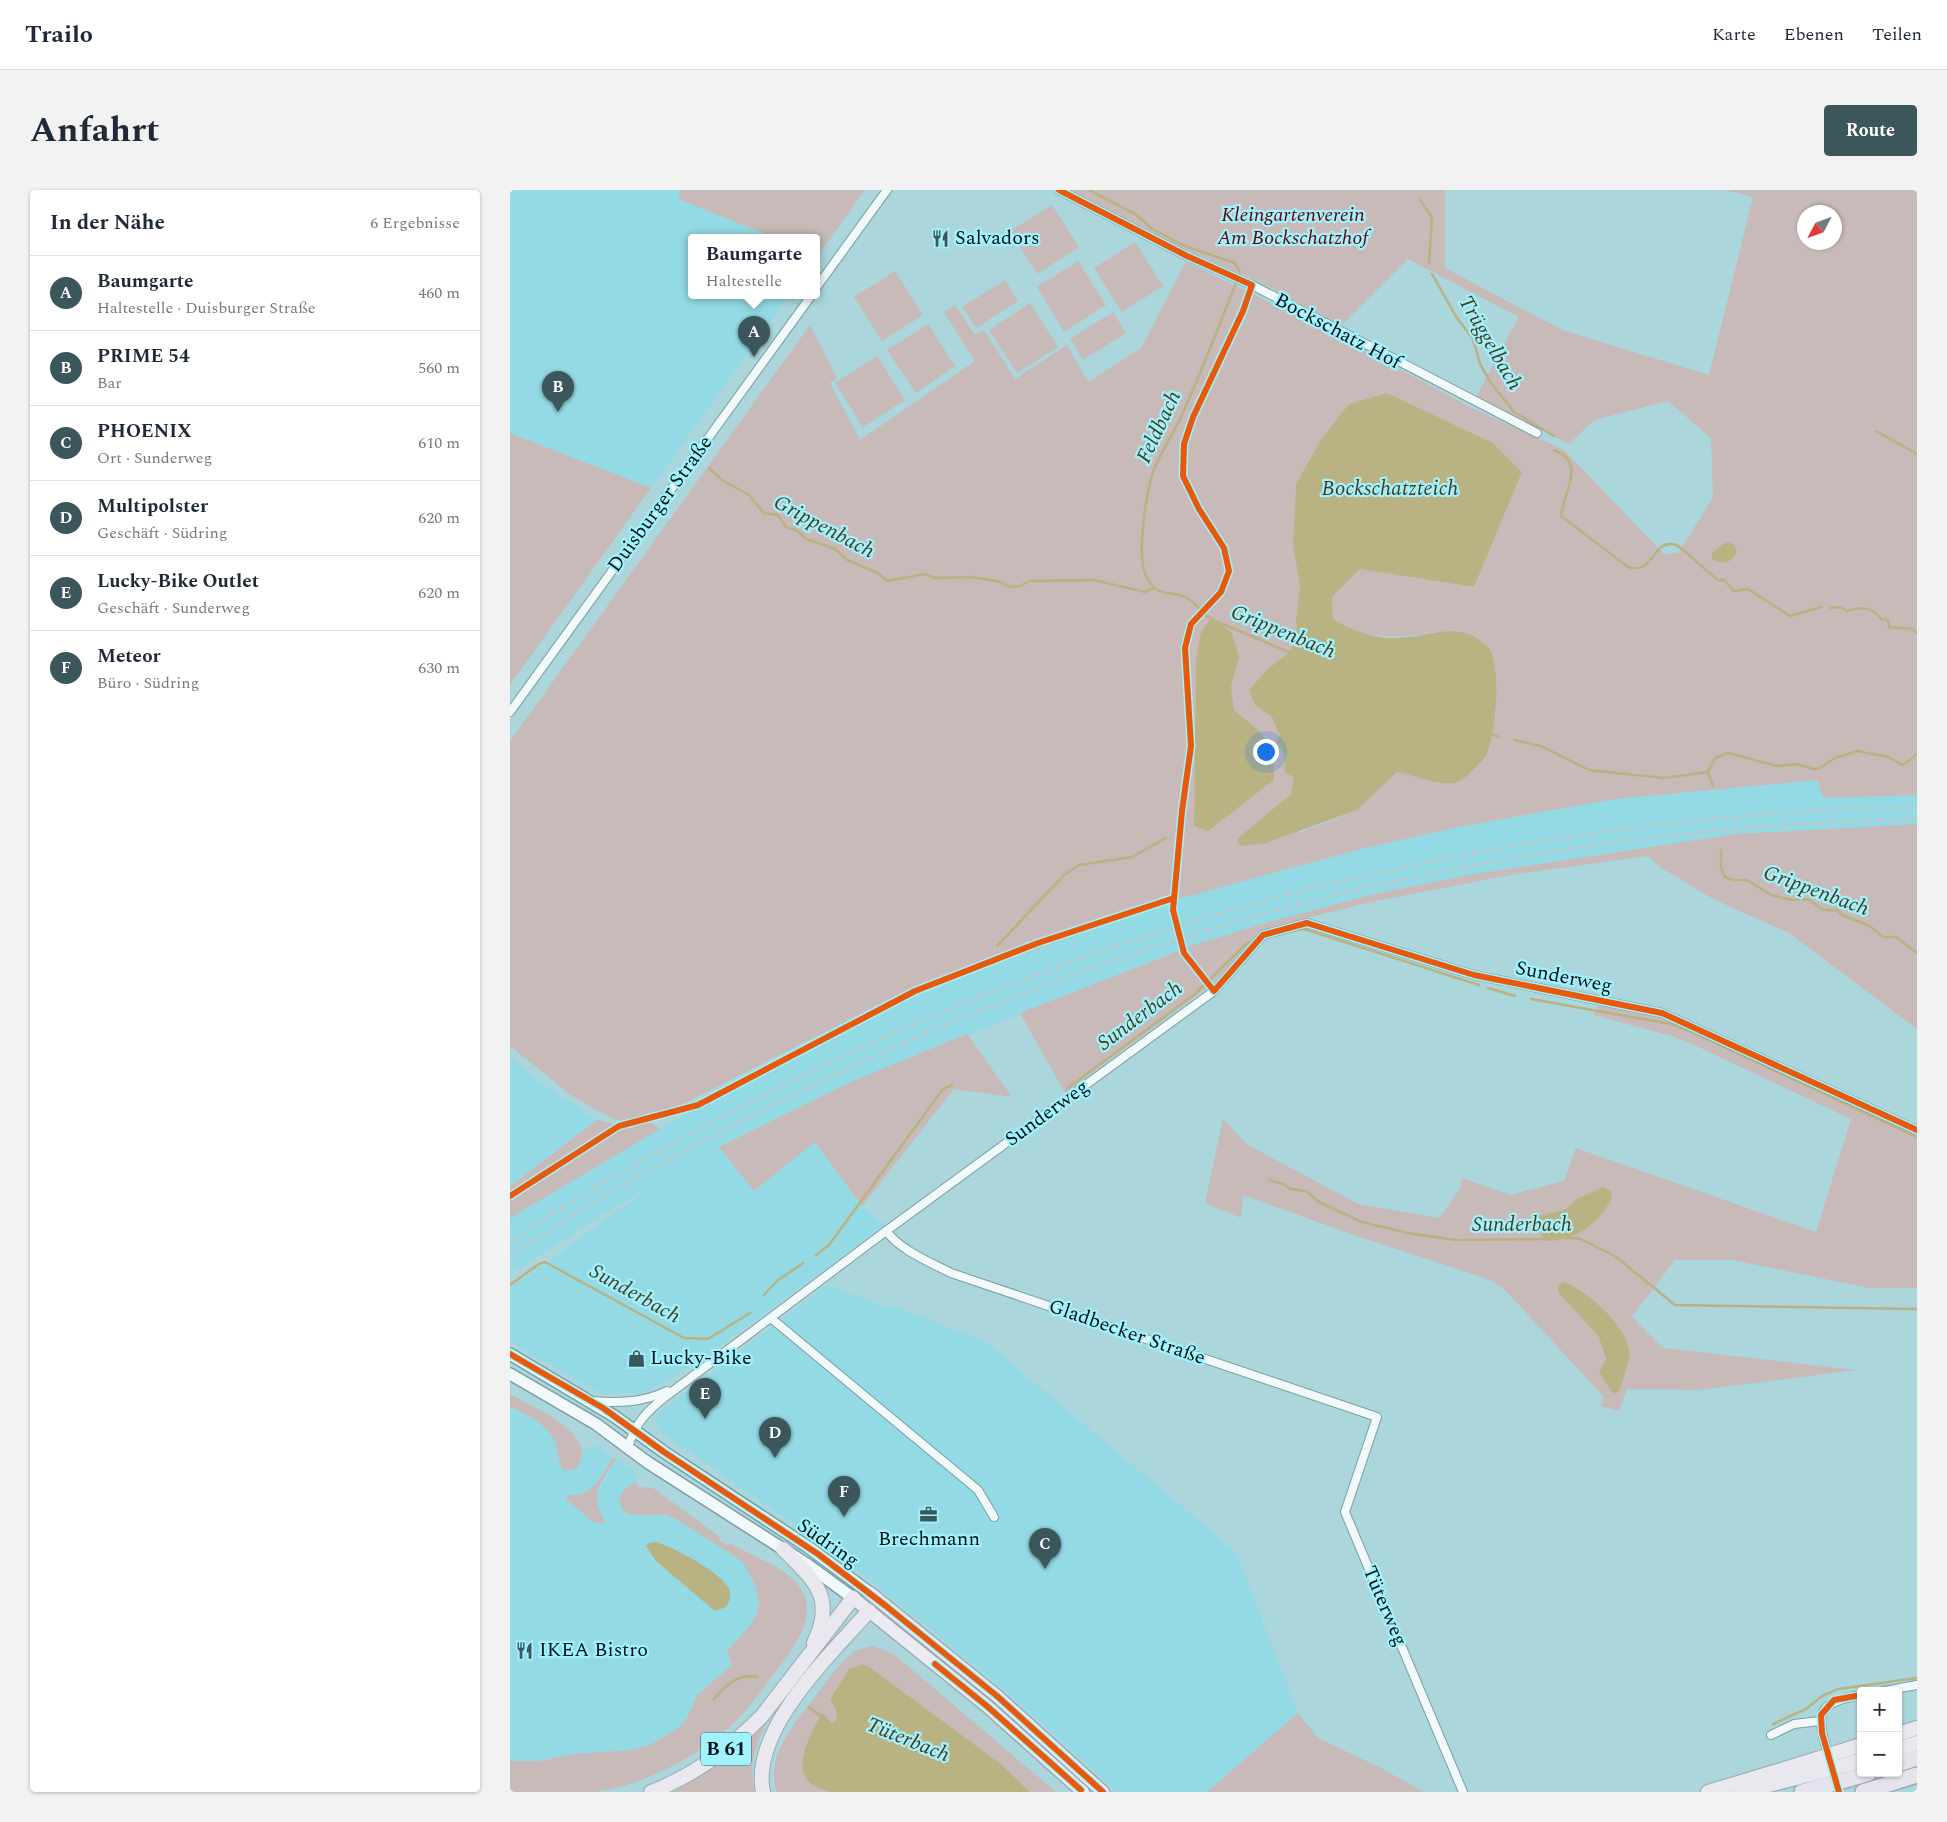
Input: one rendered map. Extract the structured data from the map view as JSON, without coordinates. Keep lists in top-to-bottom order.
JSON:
{
  "streets": {
    "highway": ["B 61"],
    "main road": ["Südring"],
    "street": [
      "Bockschatz Hof",
      "Duisburger Straße",
      "Sunderweg",
      "Gladbecker Straße",
      "Tüterweg"
    ]
  },
  "crossings": [
    ["Sunderweg", "Gladbecker Straße"],
    ["Sunderweg", "Südring"],
    ["Gladbecker Straße", "Tüterweg"],
    ["Südring", "B 61"]
  ],
  "water": [
    "Trüggelbach",
    "Feldbach",
    "Bockschatzteich",
    "Grippenbach",
    "Sunderbach",
    "Tüterbach"
  ],
  "parks": ["Kleingartenverein Am Bockschatzhof"],
  "places": {
    "restaurant": ["Salvadors", "IKEA Bistro"],
    "shop": ["Lucky-Bike"],
    "office": ["Brechmann"]
  },
  "north": "bottom left",
  "page": {
    "header": "Trailo",
    "nav": ["Karte", "Ebenen", "Teilen"],
    "title": "Anfahrt",
    "buttons": "Route",
    "heading": ["In der Nähe", "6 Ergebnisse"],
    "popup": ["Baumgarte", "Haltestelle"],
    "list": [
      {
        "mark": "A",
        "name": "Baumgarte",
        "note": "Haltestelle · Duisburger Straße",
        "value": "460 m"
      },
      {
        "mark": "B",
        "name": "PRIME 54",
        "note": "Bar",
        "value": "560 m"
      },
      {
        "mark": "C",
        "name": "PHOENIX",
        "note": "Ort · Sunderweg",
        "value": "610 m"
      },
      {
        "mark": "D",
        "name": "Multipolster",
        "note": "Geschäft · Südring",
        "value": "620 m"
      },
      {
        "mark": "E",
        "name": "Lucky-Bike Outlet",
        "note": "Geschäft · Sunderweg",
        "value": "620 m"
      },
      {
        "mark": "F",
        "name": "Meteor",
        "note": "Büro · Südring",
        "value": "630 m"
      }
    ],
    "pins": [
      "A",
      "B",
      "E",
      "D",
      "F",
      "C"
    ],
    "map_buttons": ["+", "−"]
  }
}
